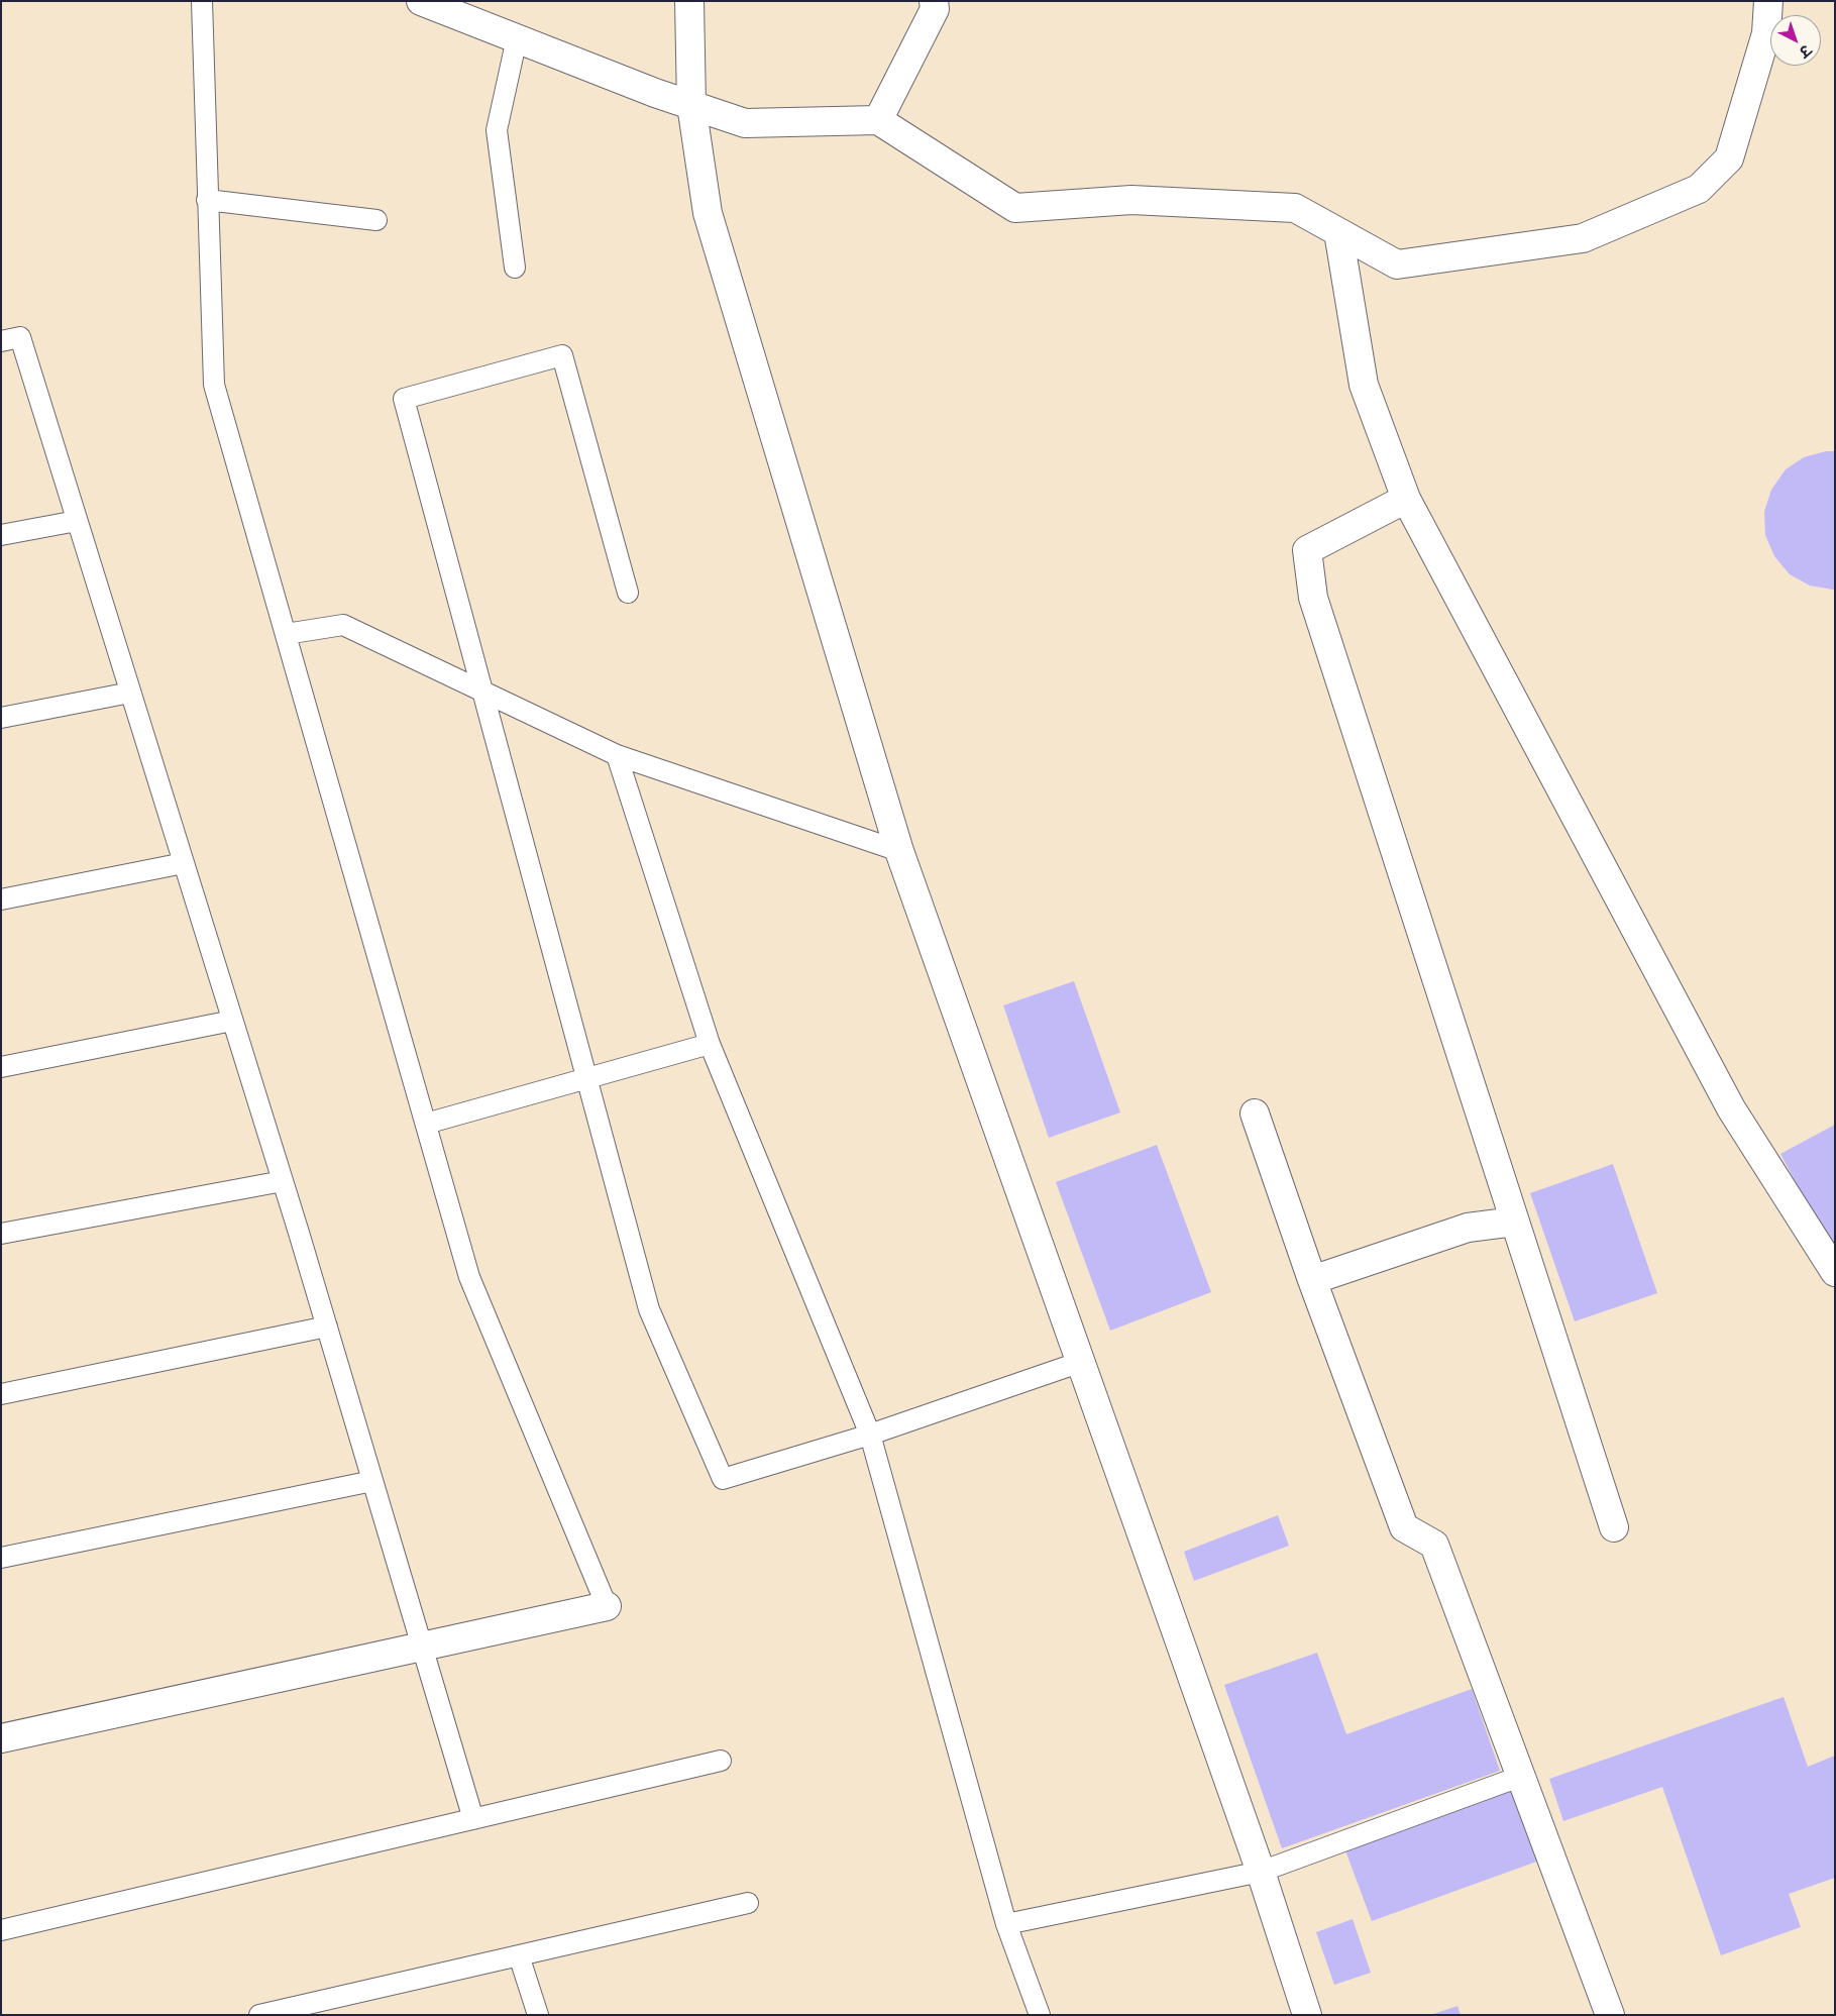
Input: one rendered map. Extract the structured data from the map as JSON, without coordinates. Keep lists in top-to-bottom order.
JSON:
{
  "north": "bottom right"
}
